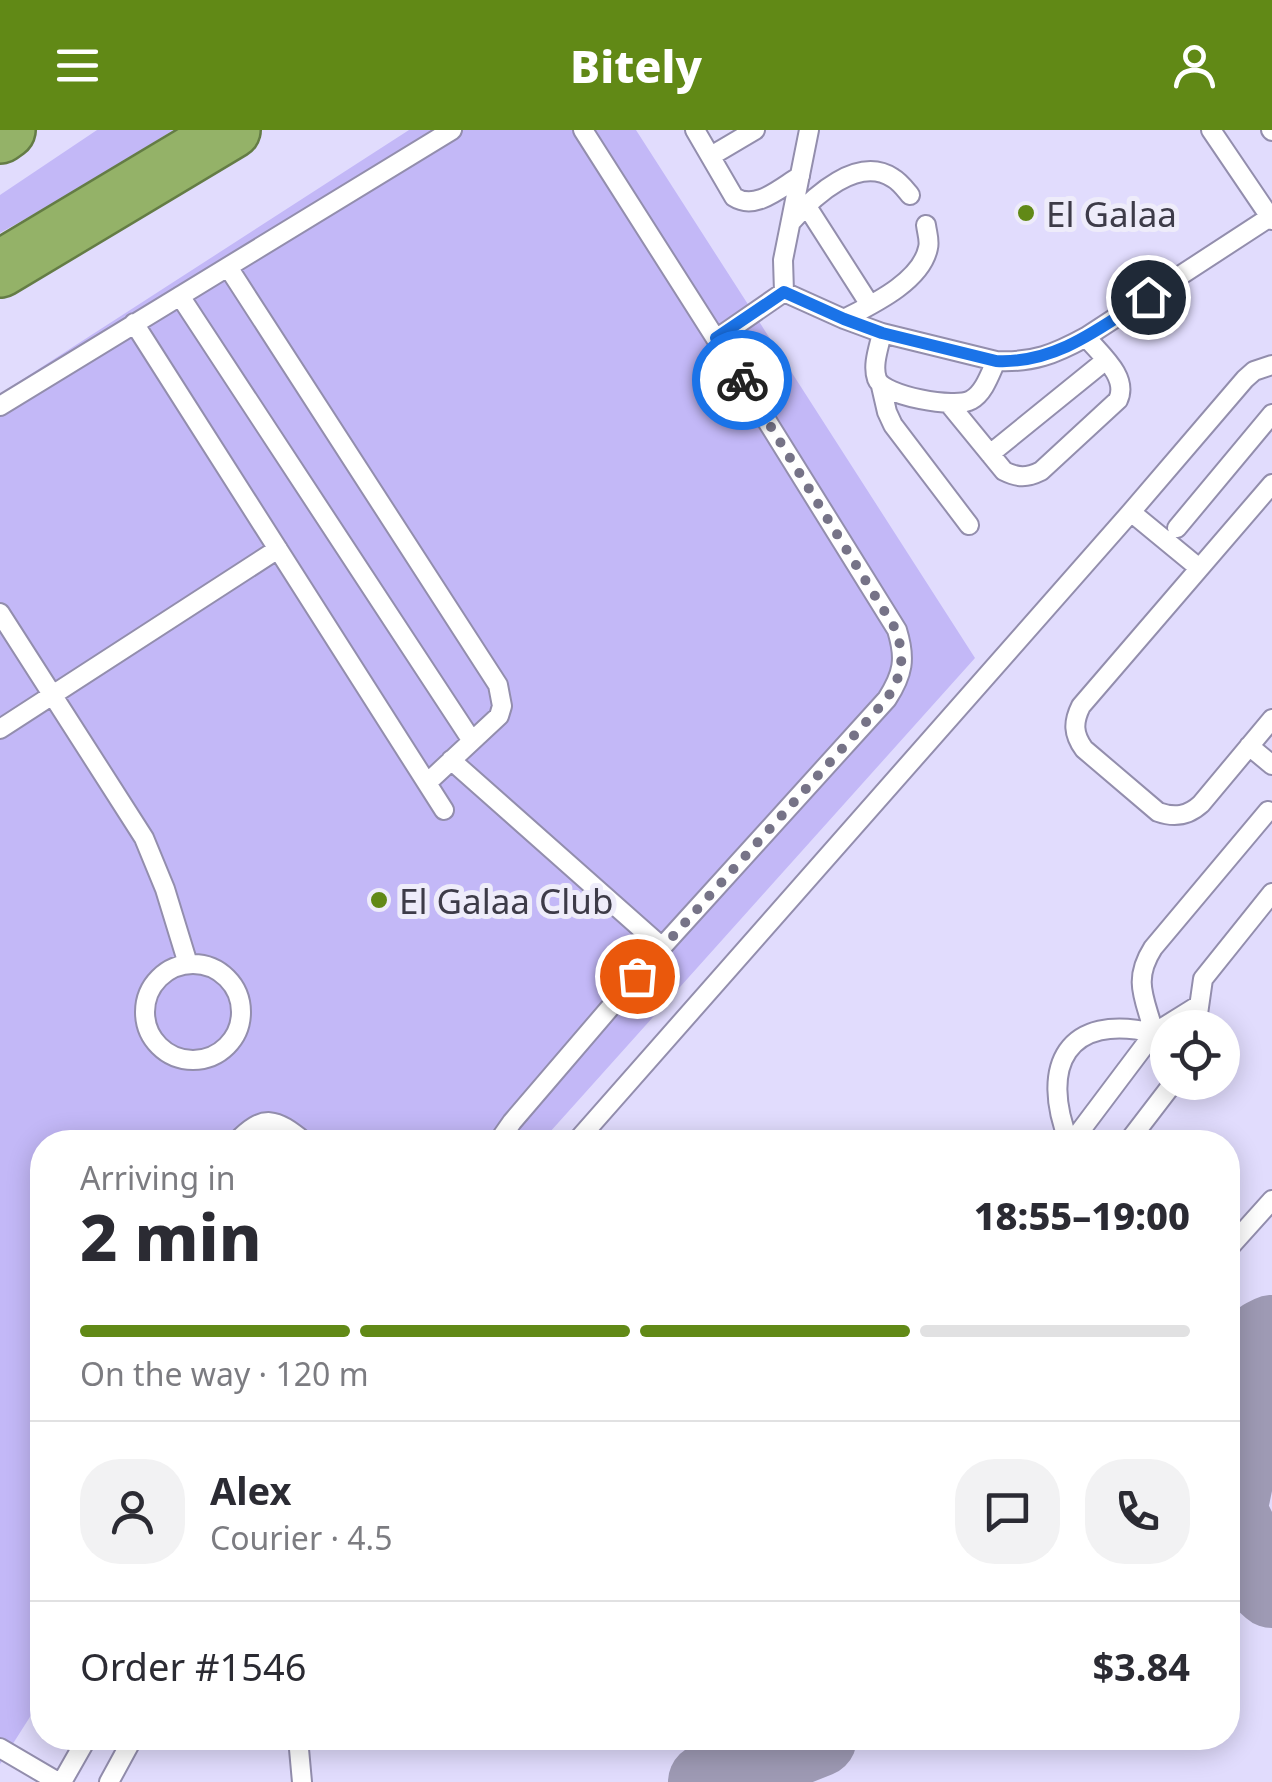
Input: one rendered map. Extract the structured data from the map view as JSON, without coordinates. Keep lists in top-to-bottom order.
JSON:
{
  "places": ["El Galaa", "El Galaa Club"],
  "page": {
    "header": "Bitely",
    "heading": ["2 min", "Arriving in", "18:55–19:00"],
    "panel": [
      "Alex",
      "Courier · 4.5",
      "Order #1546",
      "$3.84"
    ],
    "bar": "On the way · 120 m"
  }
}
